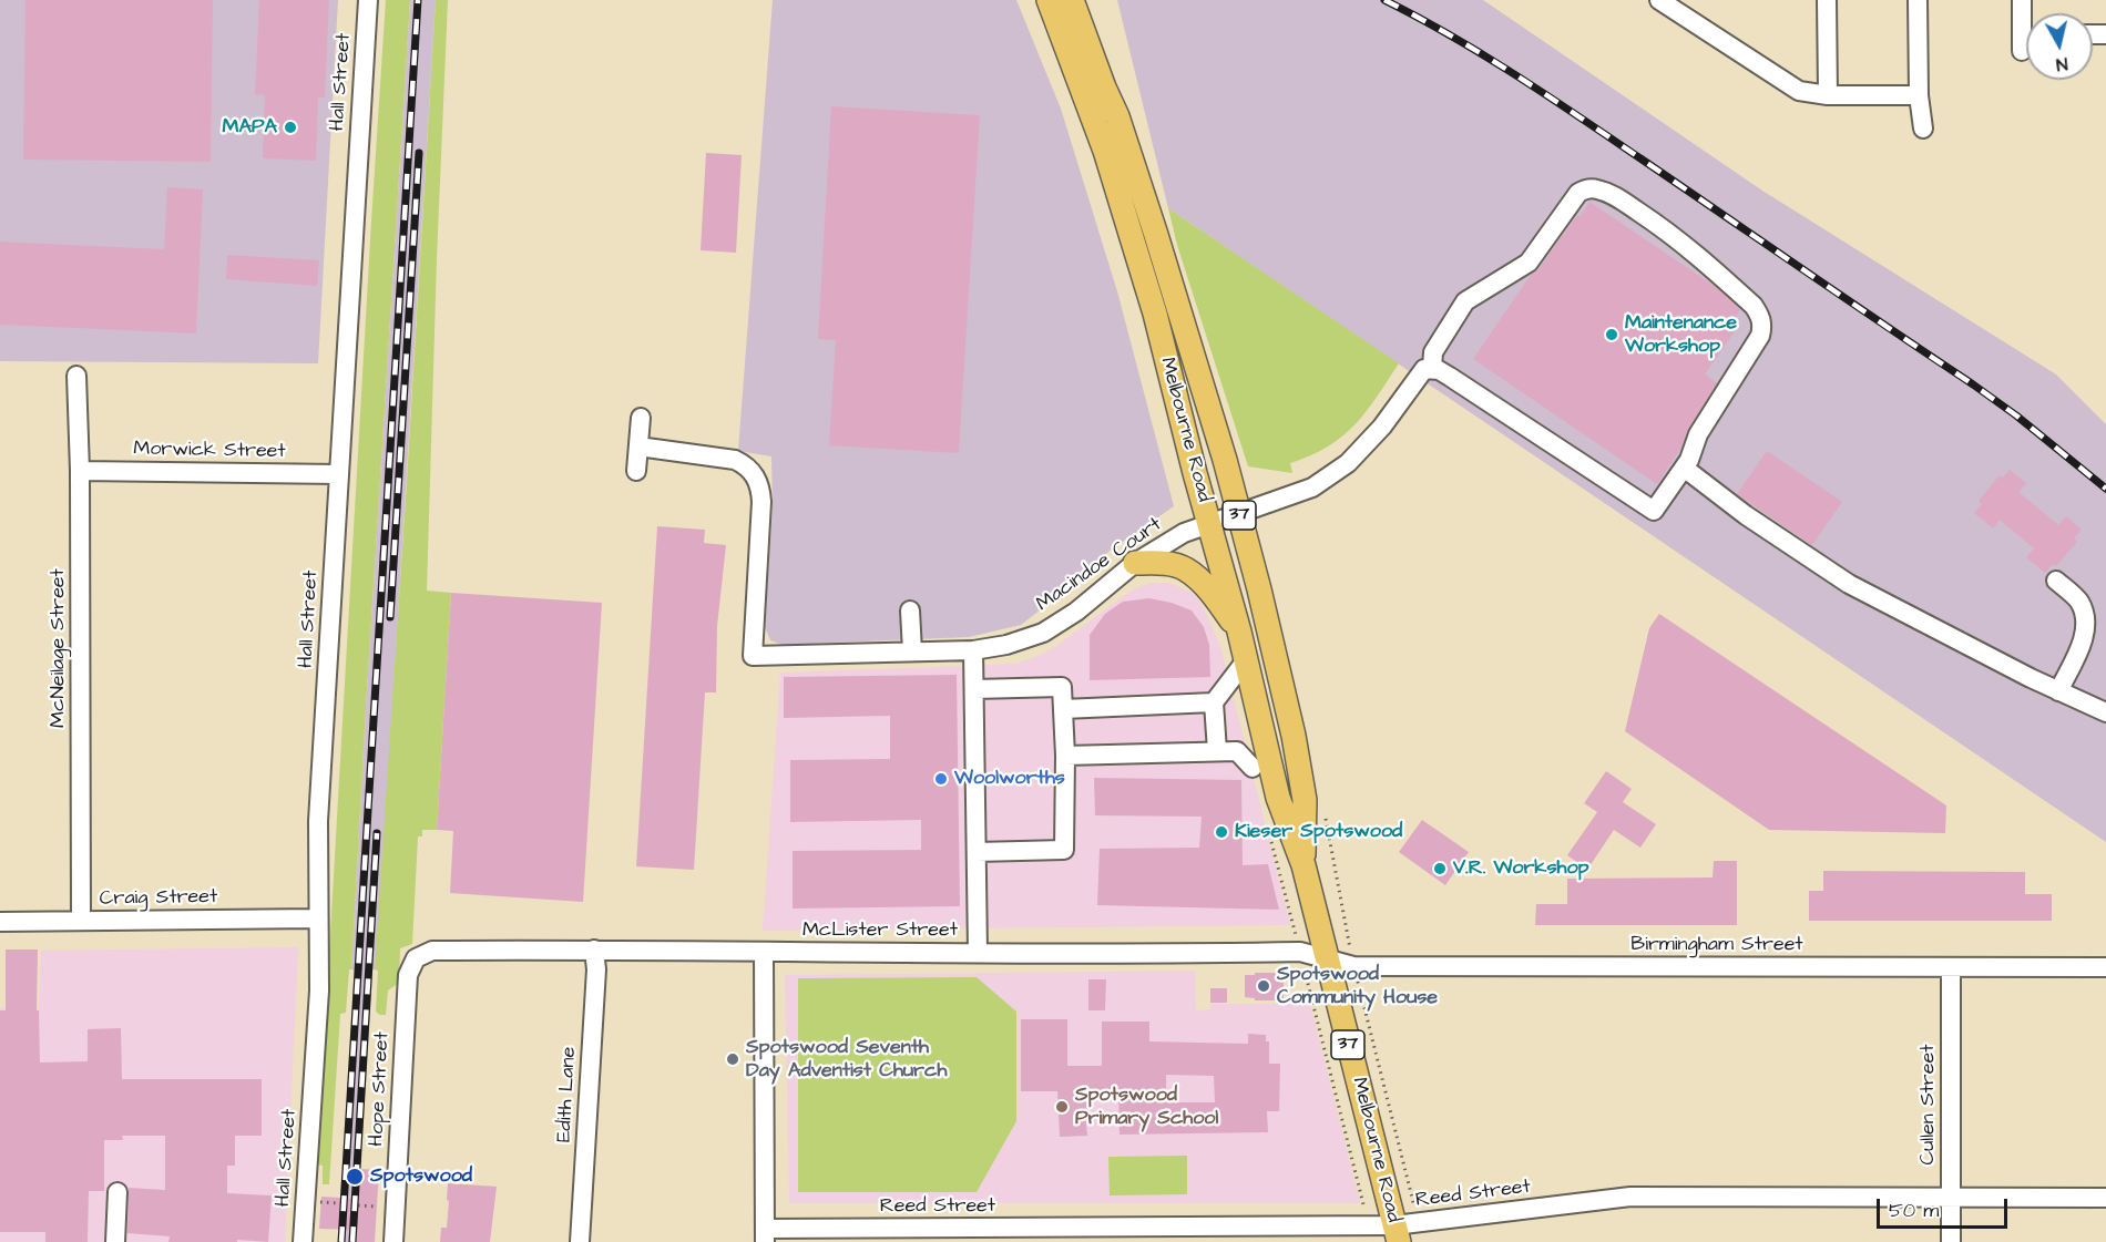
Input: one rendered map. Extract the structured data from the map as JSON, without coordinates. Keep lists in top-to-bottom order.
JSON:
{
  "streets": {
    "main road": ["Melbourne Road", "37"],
    "street": [
      "Hall Street",
      "Morwick Street",
      "Macindoe Court",
      "McNeilage Street",
      "Craig Street",
      "McLister Street",
      "Birmingham Street",
      "Hope Street",
      "Edith Lane",
      "Cullen Street",
      "Reed Street"
    ]
  },
  "crossings": [
    ["Hall Street", "Morwick Street"],
    ["Hall Street", "Craig Street"],
    ["Melbourne Road", "Macindoe Court"],
    ["Melbourne Road", "McLister Street"],
    ["Melbourne Road", "Birmingham Street"],
    ["Melbourne Road", "Reed Street"],
    ["Morwick Street", "McNeilage Street"],
    ["McNeilage Street", "Craig Street"],
    ["McLister Street", "Birmingham Street"],
    ["McLister Street", "Hope Street"],
    ["McLister Street", "Edith Lane"],
    ["Birmingham Street", "Cullen Street"],
    ["Cullen Street", "Reed Street"]
  ],
  "places": [
    "MAPA",
    "Maintenance Workshop",
    "Woolworths",
    "Kieser Spotswood",
    "V.R. Workshop",
    "Spotswood Community House",
    "Spotswood Seventh Day Adventist Church",
    "Spotswood Primary School",
    "Spotswood"
  ],
  "scale_bar": "50 m",
  "north": "bottom"
}
